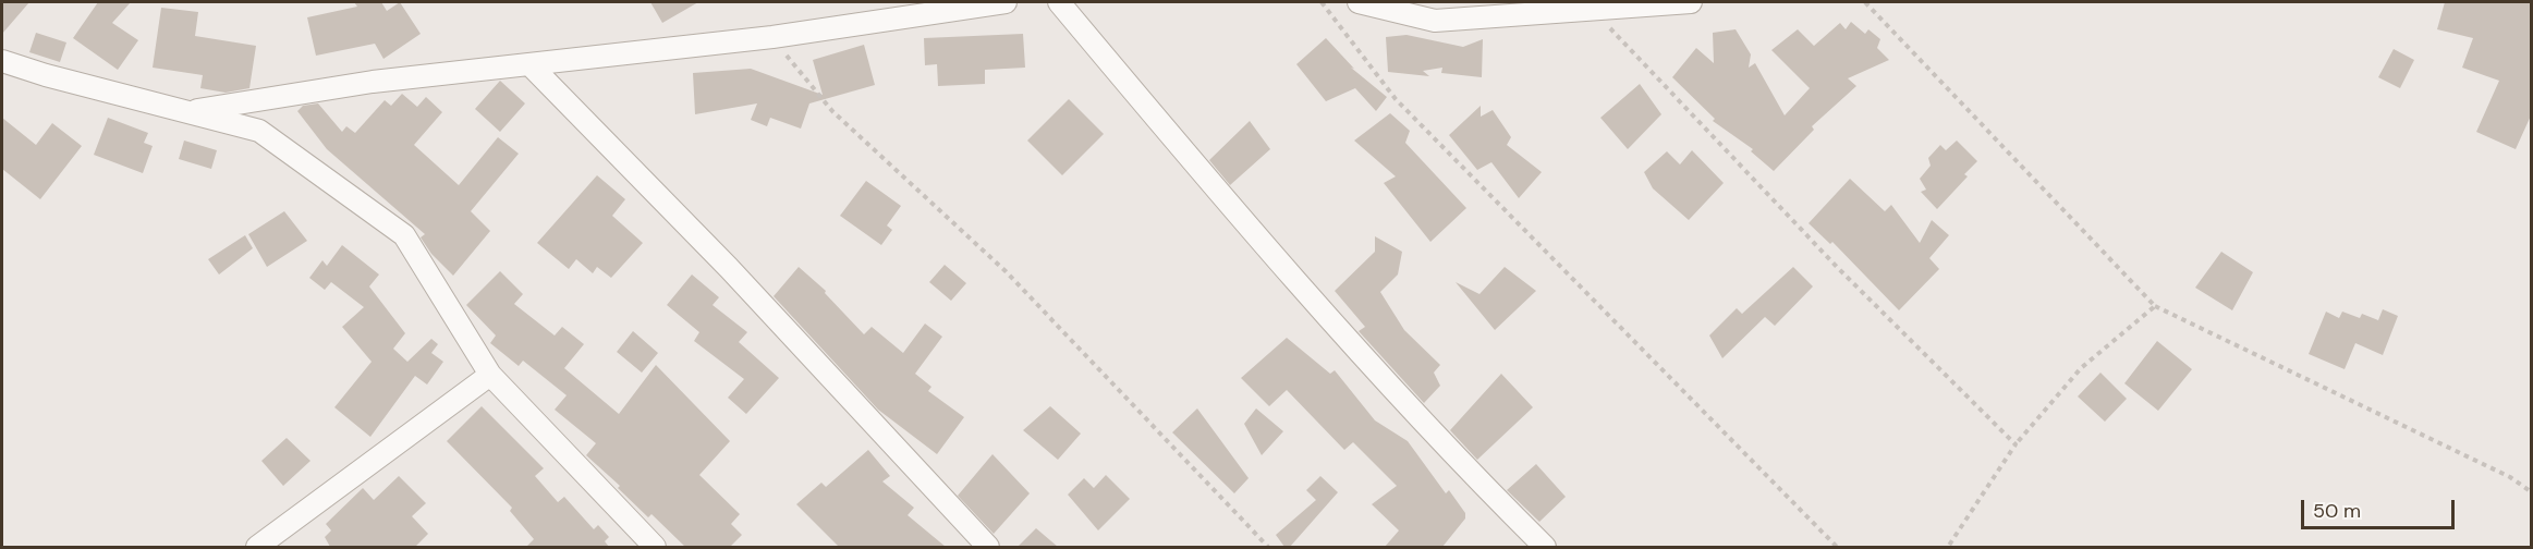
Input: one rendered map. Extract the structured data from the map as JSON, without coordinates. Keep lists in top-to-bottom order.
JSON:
{
  "scale_bar": "50 m"
}
